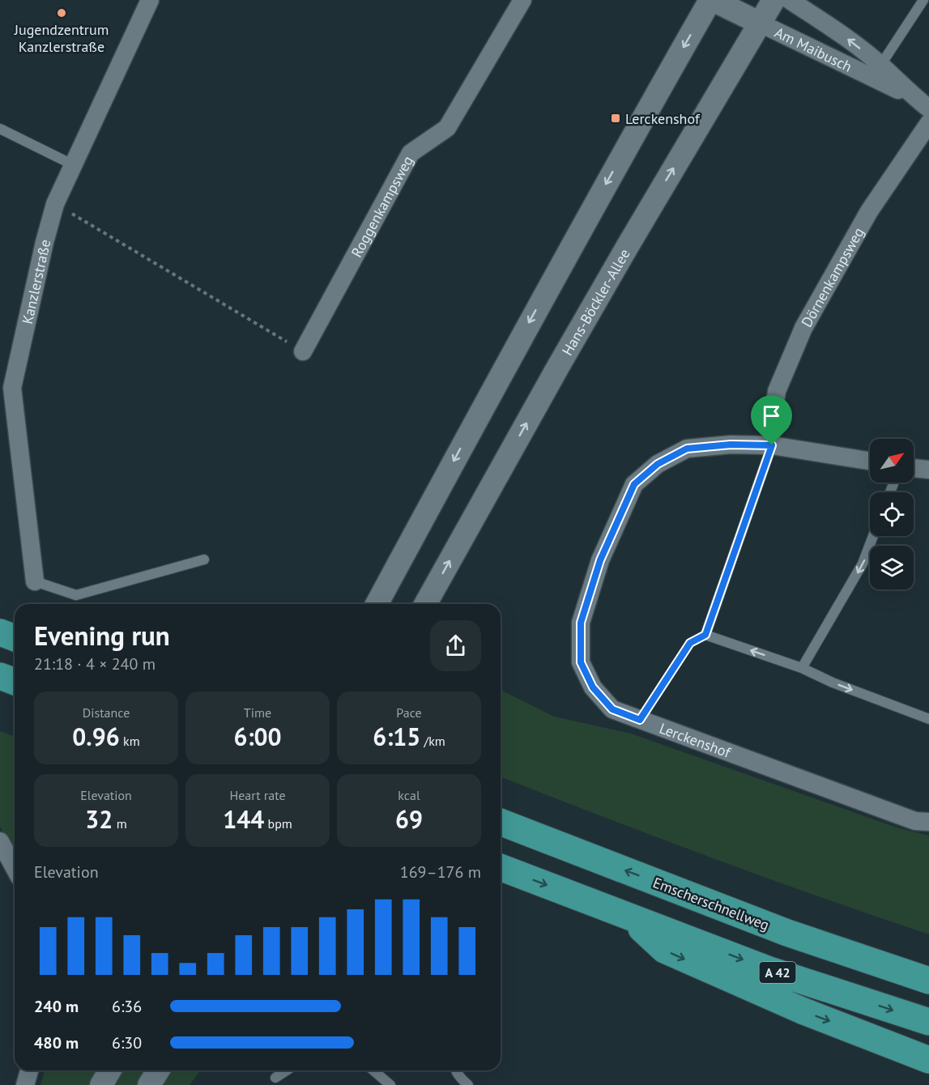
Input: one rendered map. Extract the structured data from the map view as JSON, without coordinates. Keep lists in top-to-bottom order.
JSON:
{
  "streets": {
    "highway": ["Emscherschnellweg", "A 42"],
    "street": [
      "Am Maibusch",
      "Roggenkampsweg",
      "Dörnenkampsweg",
      "Kanzlerstraße",
      "Hans-Böckler-Allee",
      "Lerckenshof"
    ]
  },
  "crossings": [
    ["Am Maibusch", "Dörnenkampsweg"],
    ["Am Maibusch", "Hans-Böckler-Allee"],
    ["Dörnenkampsweg", "Lerckenshof"]
  ],
  "places": {
    "other": ["Jugendzentrum Kanzlerstraße"],
    "transit": ["Lerckenshof"]
  },
  "north": "top right",
  "page": {
    "heading": ["Evening run", "21:18 · 4 × 240 m"],
    "stats": [
      ["Distance", "0.96 km"],
      ["Time", "6:00"],
      ["Pace", "6:15 /km"],
      ["Elevation", "32 m"],
      ["Heart rate", "144 bpm"],
      ["kcal", "69"]
    ],
    "chart": ["Elevation", "169–176 m"],
    "list": [
      {
        "name": "240 m",
        "note": "6:36"
      },
      {
        "name": "480 m",
        "note": "6:30"
      }
    ]
  }
}
